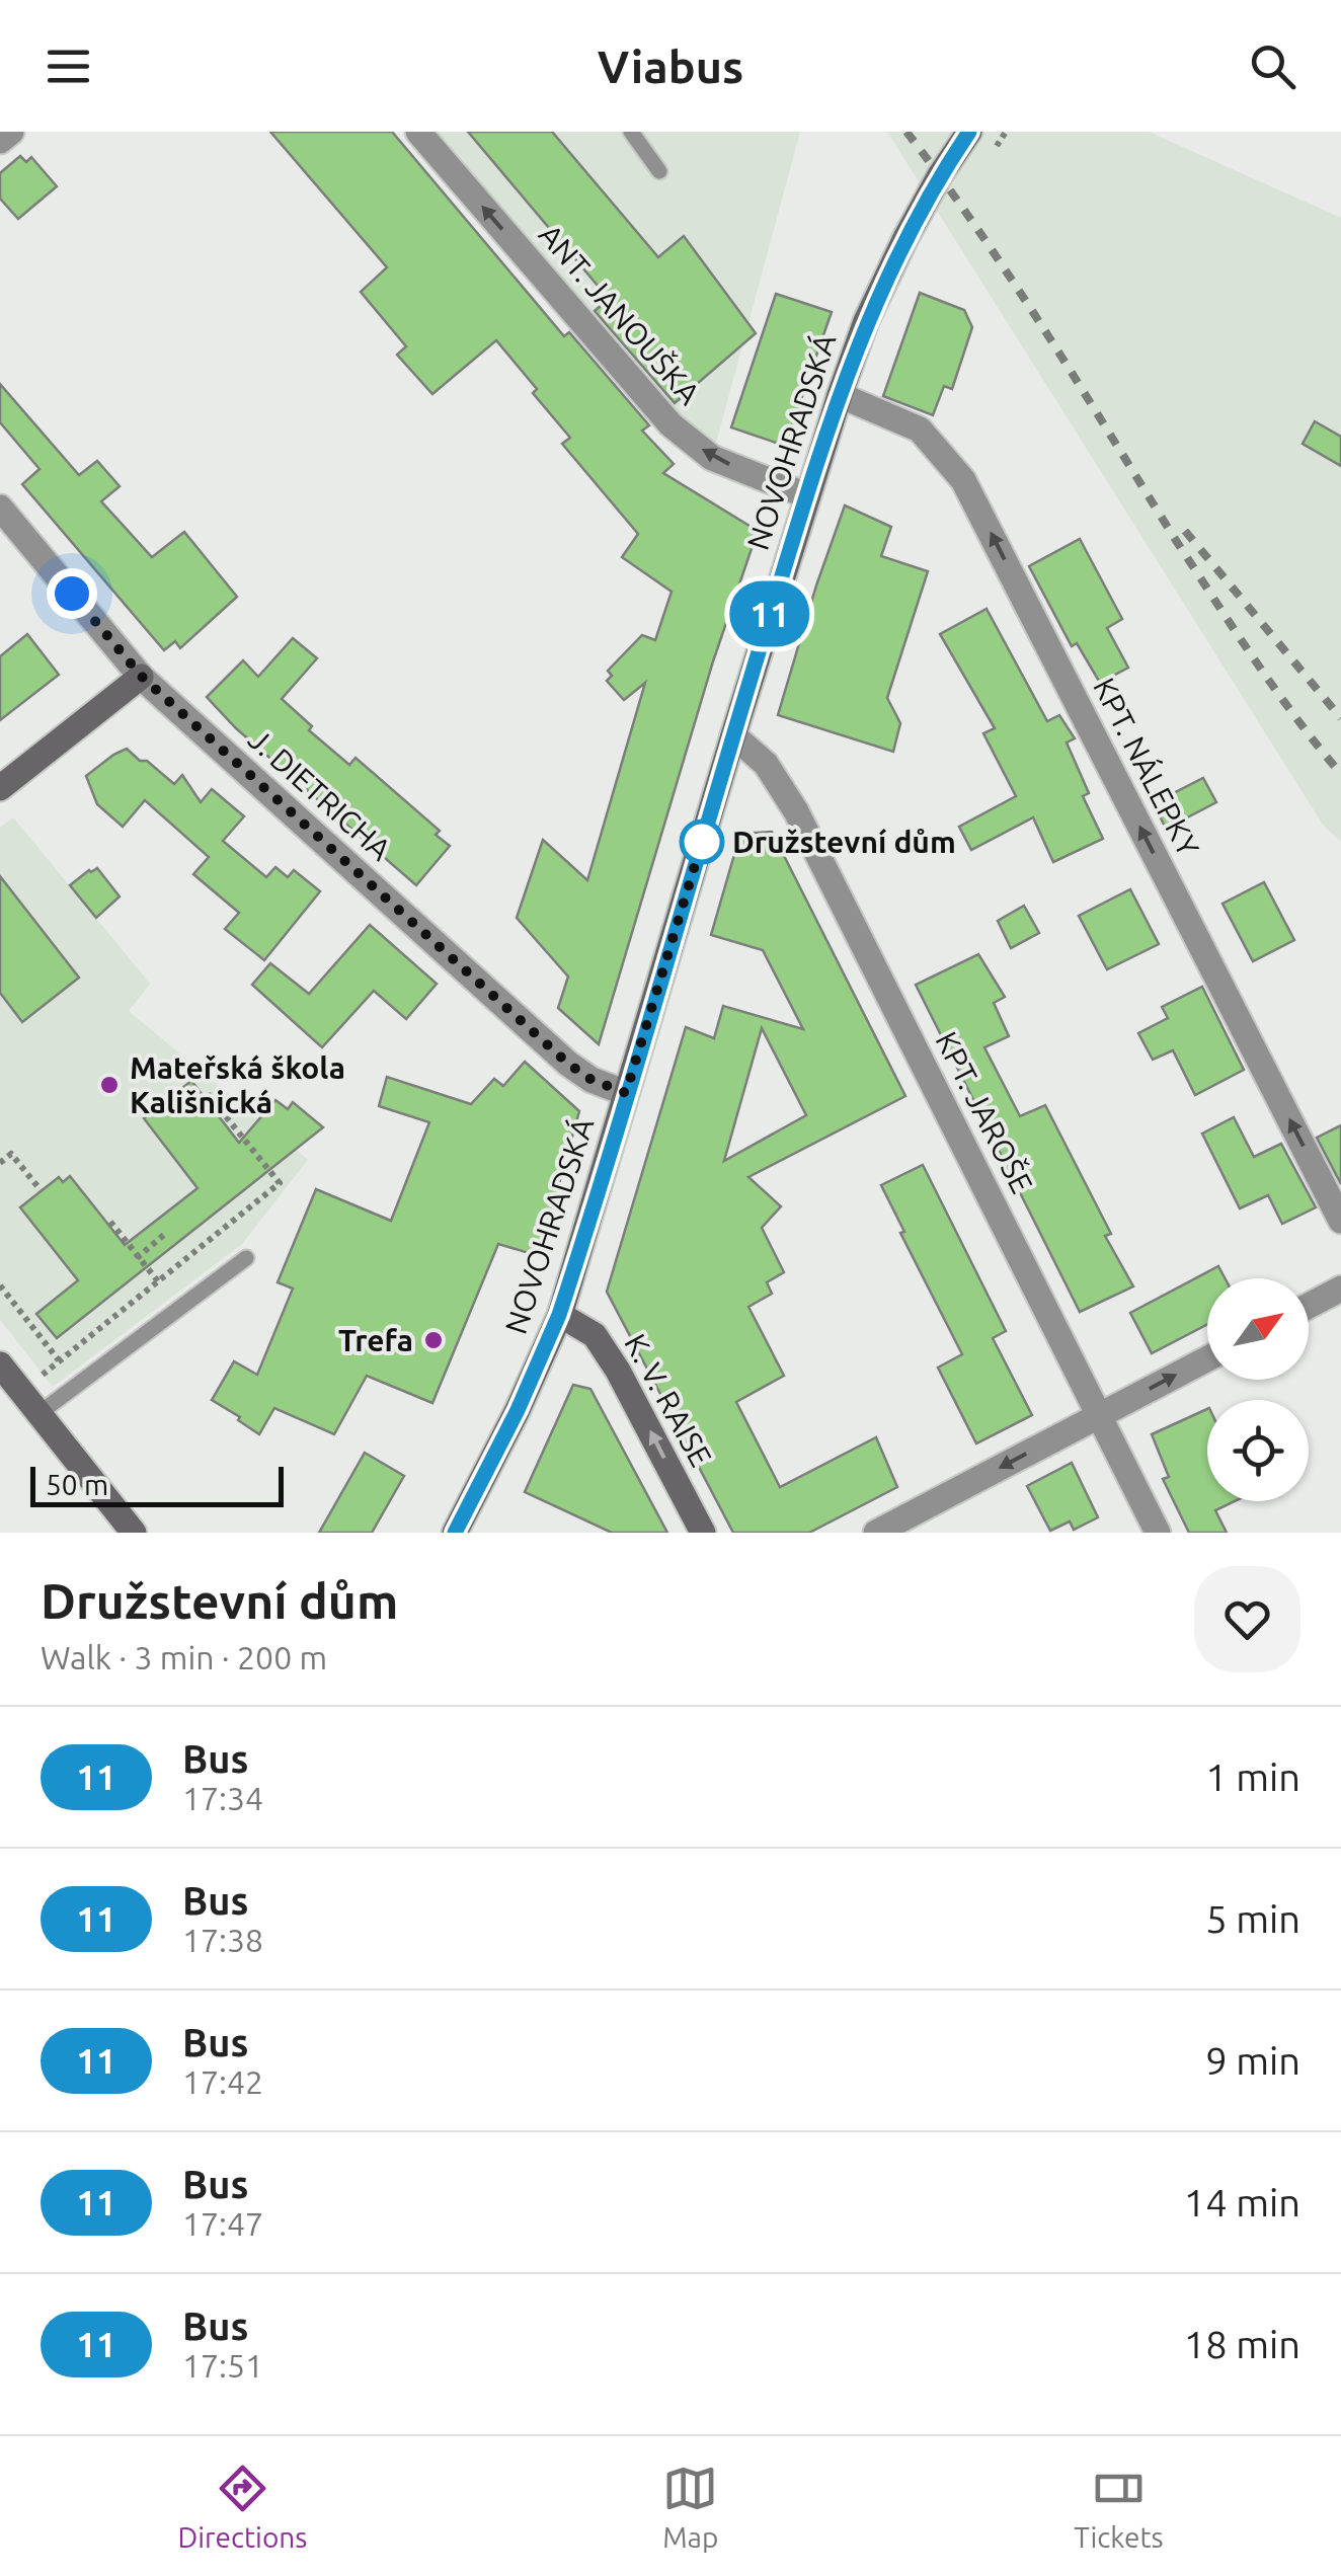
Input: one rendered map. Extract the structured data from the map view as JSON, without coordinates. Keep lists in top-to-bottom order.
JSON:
{
  "streets": {
    "main road": ["NOVOHRADSKÁ", "K. V. RAISE"],
    "street": [
      "ANT. JANOUŠKA",
      "KPT. NÁLEPKY",
      "J. DIETRICHA",
      "KPT. JAROŠE"
    ]
  },
  "crossings": [
    ["ANT. JANOUŠKA", "NOVOHRADSKÁ"],
    ["NOVOHRADSKÁ", "KPT. NÁLEPKY"],
    ["NOVOHRADSKÁ", "J. DIETRICHA"],
    ["NOVOHRADSKÁ", "KPT. JAROŠE"],
    ["NOVOHRADSKÁ", "K. V. RAISE"]
  ],
  "one_way": ["ANT. JANOUŠKA", "KPT. NÁLEPKY", "K. V. RAISE"],
  "places": ["Družstevní dům", "Mateřská škola Kališnická", "Trefa"],
  "lines": ["bus line 11"],
  "scale_bar": "50 m",
  "north": "top right",
  "page": {
    "header": "Viabus",
    "on_map": "11",
    "scale": "50 m",
    "heading": ["Družstevní dům", "Walk · 3 min · 200 m"],
    "list": [
      {
        "mark": "11",
        "name": "Bus",
        "note": "17:34",
        "value": "1 min"
      },
      {
        "mark": "11",
        "name": "Bus",
        "note": "17:38",
        "value": "5 min"
      },
      {
        "mark": "11",
        "name": "Bus",
        "note": "17:42",
        "value": "9 min"
      },
      {
        "mark": "11",
        "name": "Bus",
        "note": "17:47",
        "value": "14 min"
      },
      {
        "mark": "11",
        "name": "Bus",
        "note": "17:51",
        "value": "18 min"
      }
    ],
    "tabs": ["Directions", "Map", "Tickets"]
  }
}
